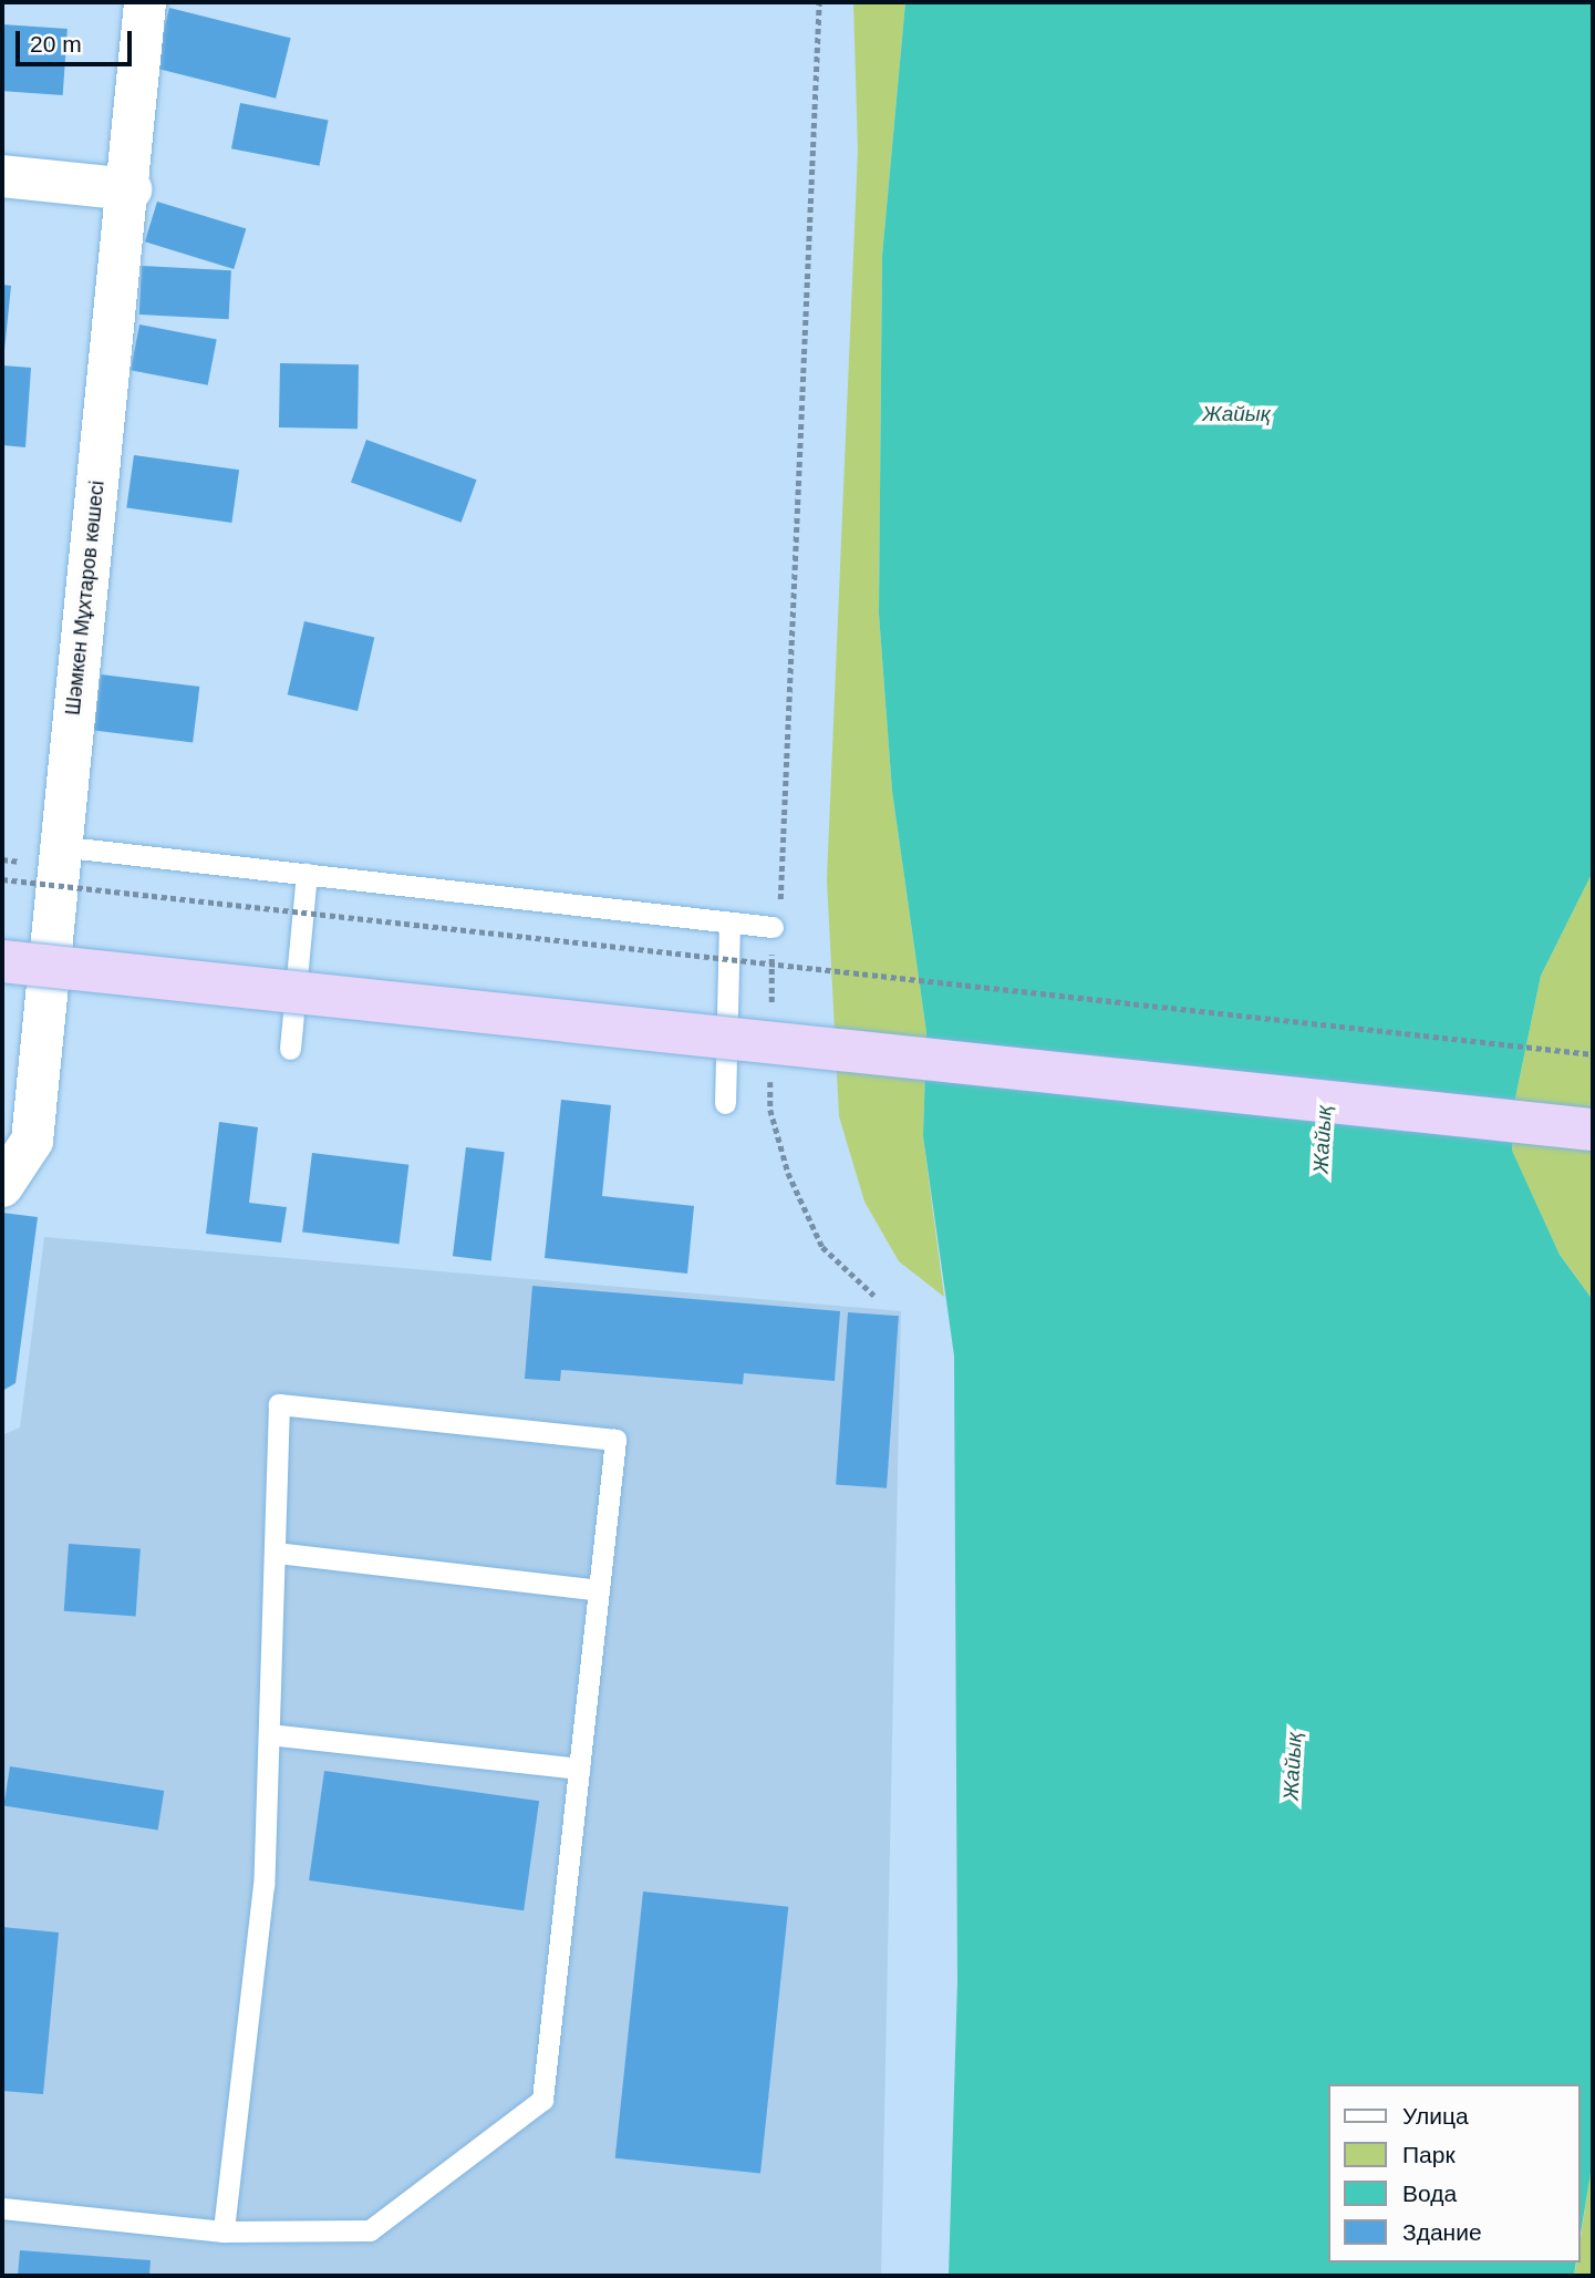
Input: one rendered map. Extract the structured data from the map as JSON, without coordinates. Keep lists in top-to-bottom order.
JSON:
{
  "streets": {
    "street": ["Шәмкен Мұхтаров көшесі"]
  },
  "water": ["Жайық"],
  "legend": [
    "Улица",
    "Парк",
    "Вода",
    "Здание"
  ],
  "scale_bar": "20 m"
}
